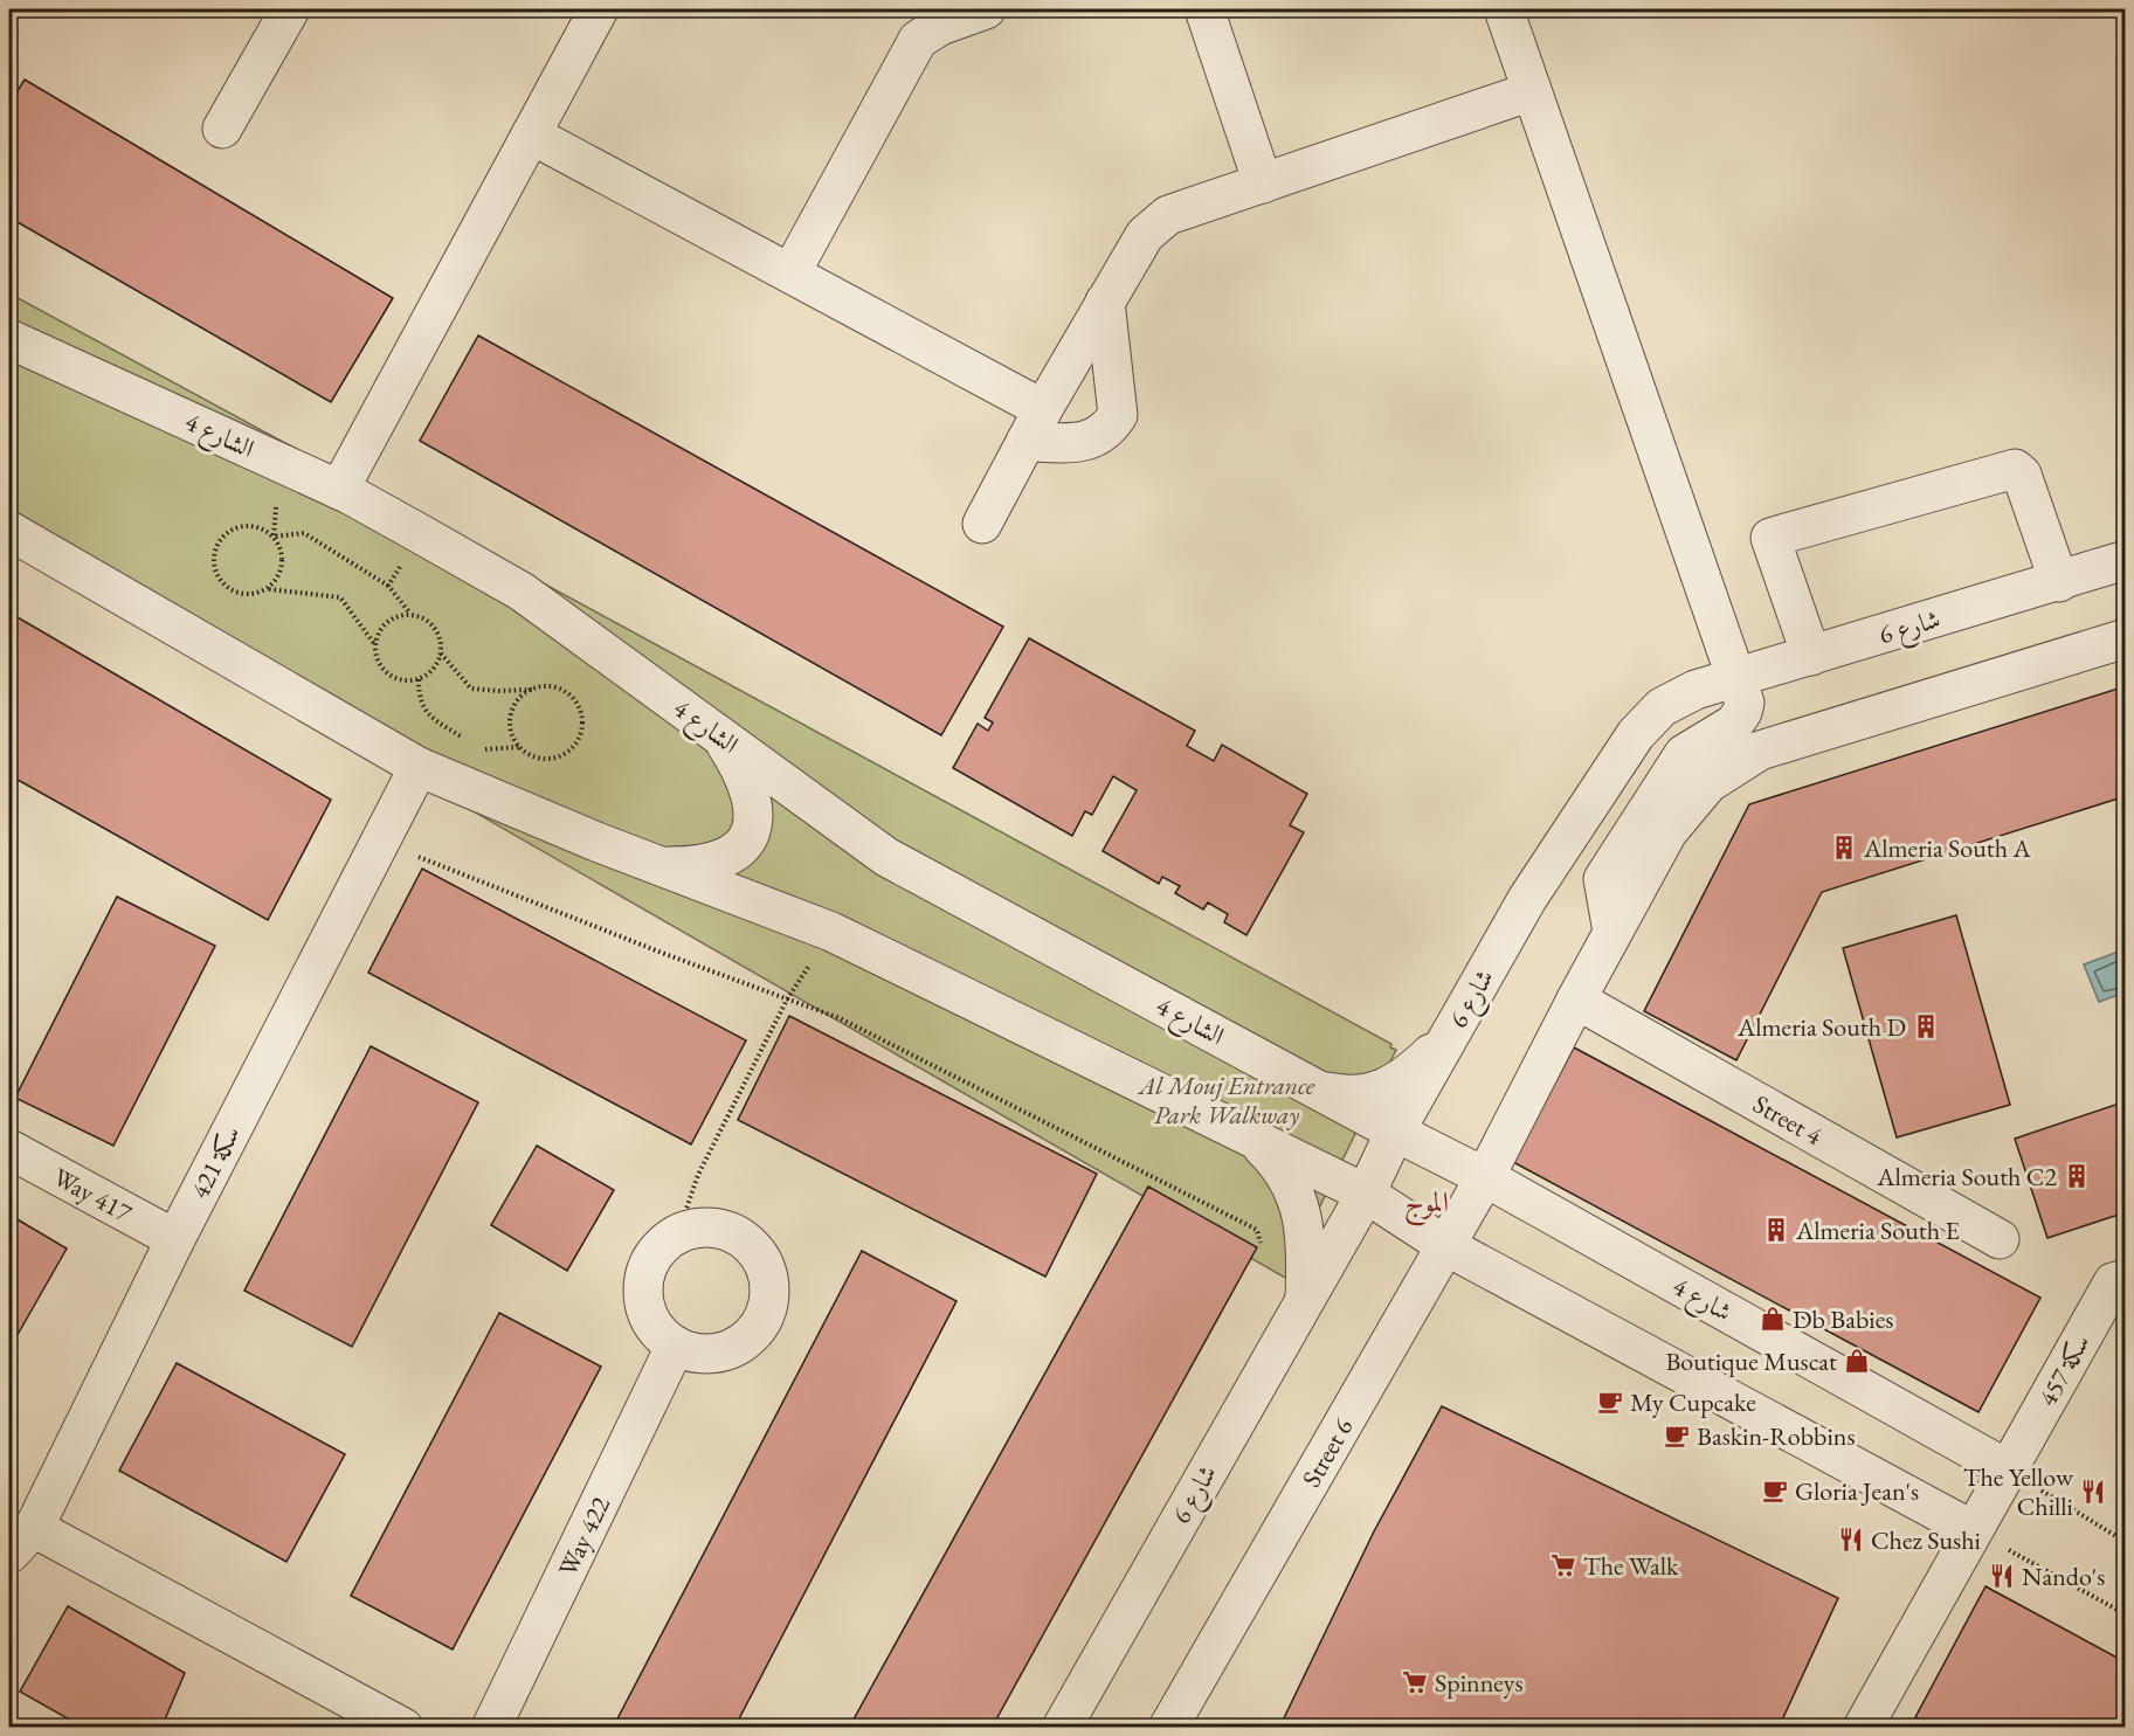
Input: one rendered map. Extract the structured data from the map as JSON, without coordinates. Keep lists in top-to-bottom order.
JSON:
{
  "streets": {
    "street": [
      "الشارع 4",
      "شارع 6",
      "Street 4",
      "سكة 421",
      "Way 417",
      "شارع 4",
      "سكة 457",
      "Street 6",
      "Way 422"
    ]
  },
  "crossings": [
    ["الشارع 4", "شارع 6"],
    ["الشارع 4", "شارع 4"],
    ["شارع 6", "شارع 4"],
    ["سكة 421", "Way 417"],
    ["شارع 4", "سكة 457"],
    ["شارع 4", "Street 6"]
  ],
  "districts": ["الموج"],
  "parks": ["Al Mouj Entrance Park Walkway"],
  "places": {
    "building": [
      "Almeria South A",
      "Almeria South D",
      "Almeria South C2",
      "Almeria South E"
    ],
    "shop": ["Db Babies", "Boutique Muscat"],
    "cafe": ["My Cupcake", "Baskin-Robbins", "Gloria Jean's"],
    "restaurant": ["The Yellow Chilli", "Chez Sushi", "Nando's"],
    "supermarket": ["The Walk", "Spinneys"]
  }
}
